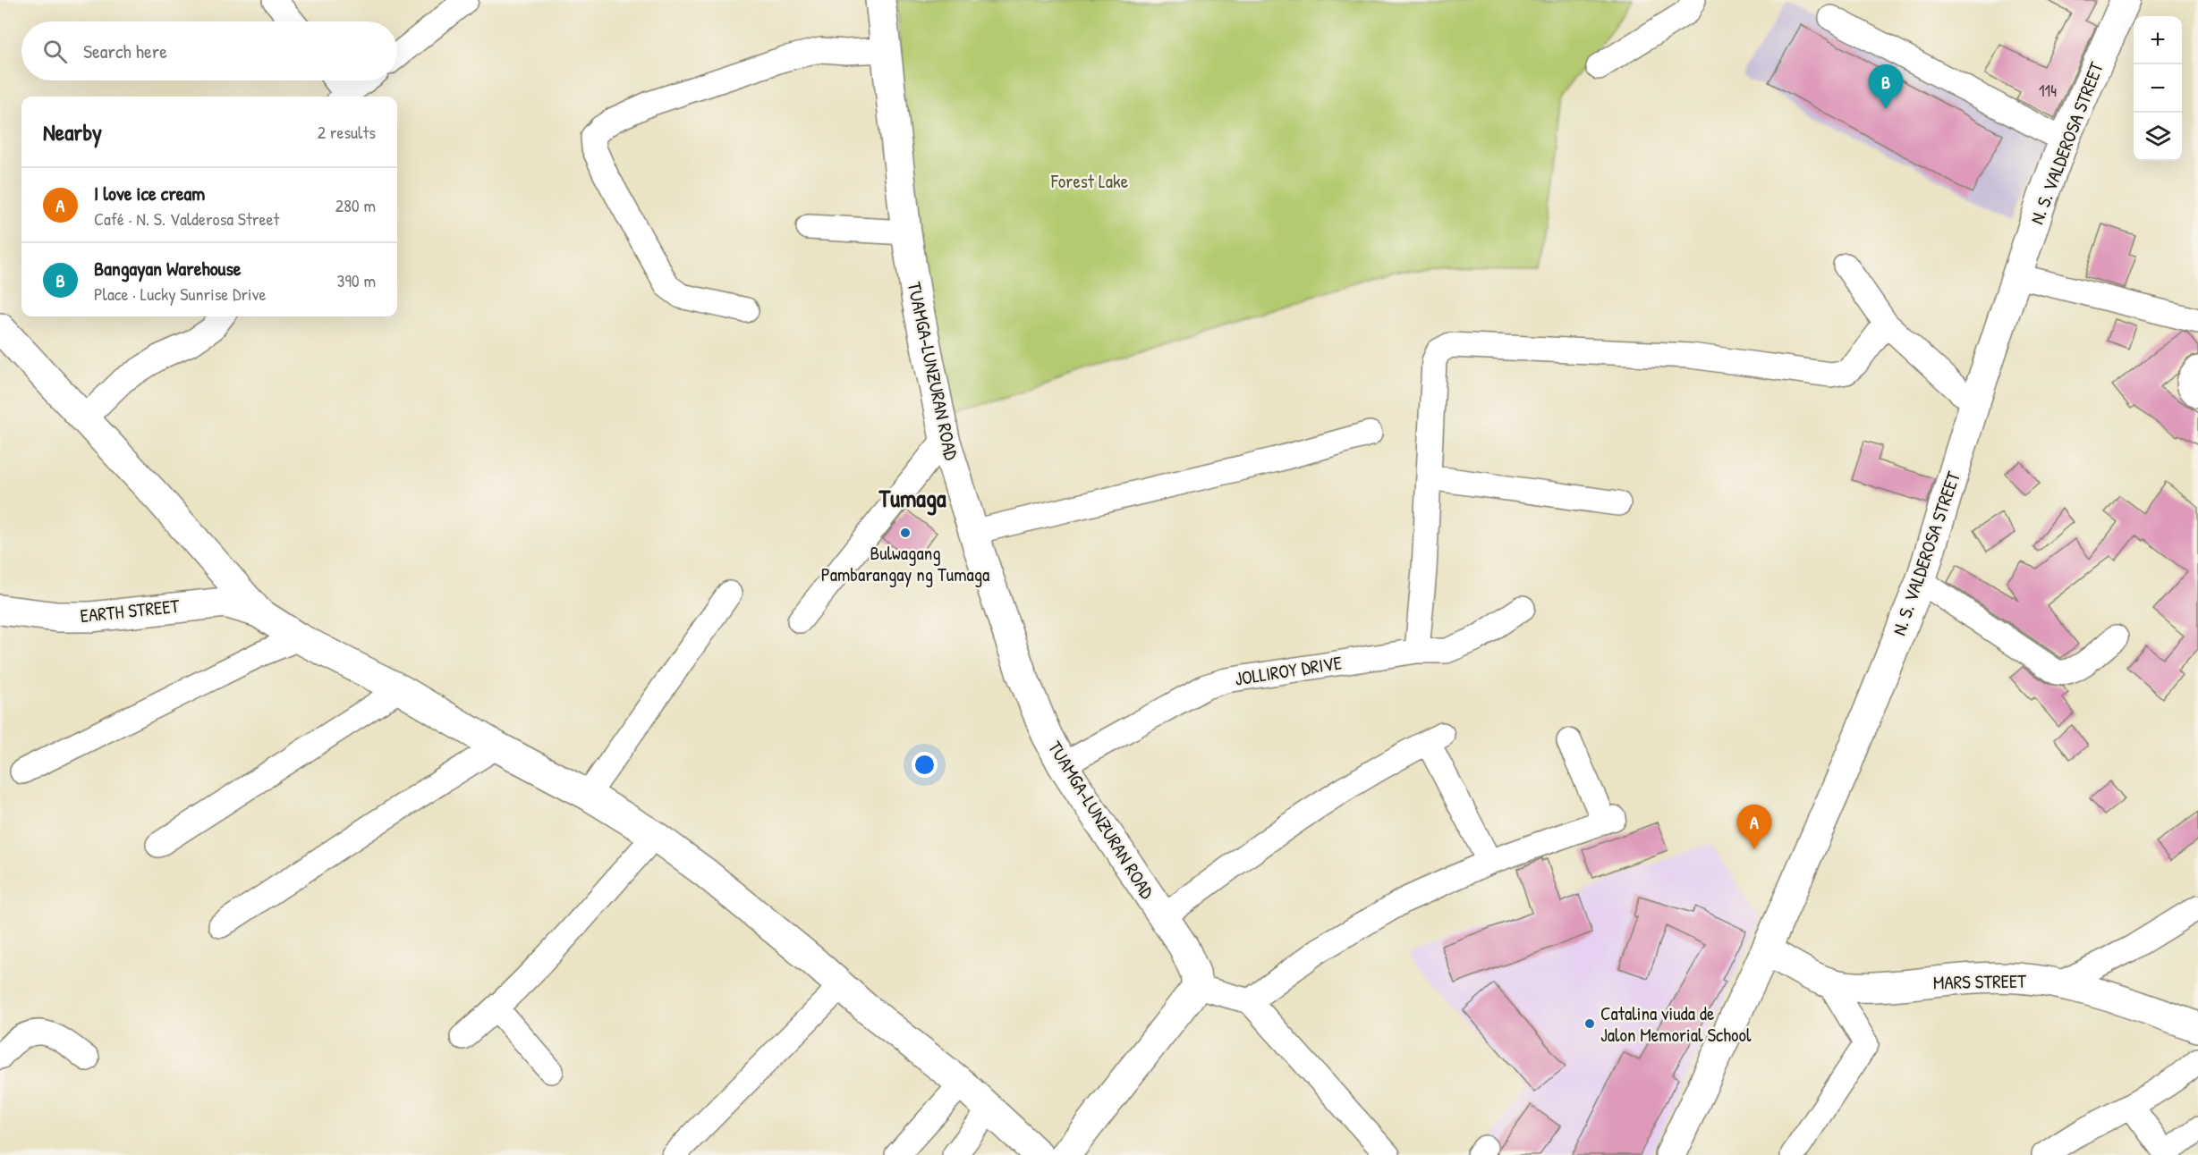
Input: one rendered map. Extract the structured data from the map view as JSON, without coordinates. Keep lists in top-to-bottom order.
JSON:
{
  "streets": {
    "main road": [
      "N. S. VALDEROSA STREET",
      "TUAMGA-LUNZURAN ROAD",
      "EARTH STREET",
      "MARS STREET"
    ],
    "street": ["JOLLIROY DRIVE"]
  },
  "crossings": [
    ["N. S. VALDEROSA STREET", "MARS STREET"],
    ["TUAMGA-LUNZURAN ROAD", "JOLLIROY DRIVE"]
  ],
  "districts": ["Tumaga"],
  "parks": ["Forest Lake"],
  "places": ["Bulwagang Pambarangay ng Tumaga", "Catalina viuda de Jalon Memorial School"],
  "house_numbers": ["114"],
  "page": {
    "map_buttons": ["+", "−"],
    "search": "Search here",
    "pins": ["B", "A"],
    "heading": ["Nearby", "2 results"],
    "list": [
      {
        "mark": "A",
        "name": "I love ice cream",
        "note": "Café · N. S. Valderosa Street",
        "value": "280 m"
      },
      {
        "mark": "B",
        "name": "Bangayan Warehouse",
        "note": "Place · Lucky Sunrise Drive",
        "value": "390 m"
      }
    ]
  }
}
